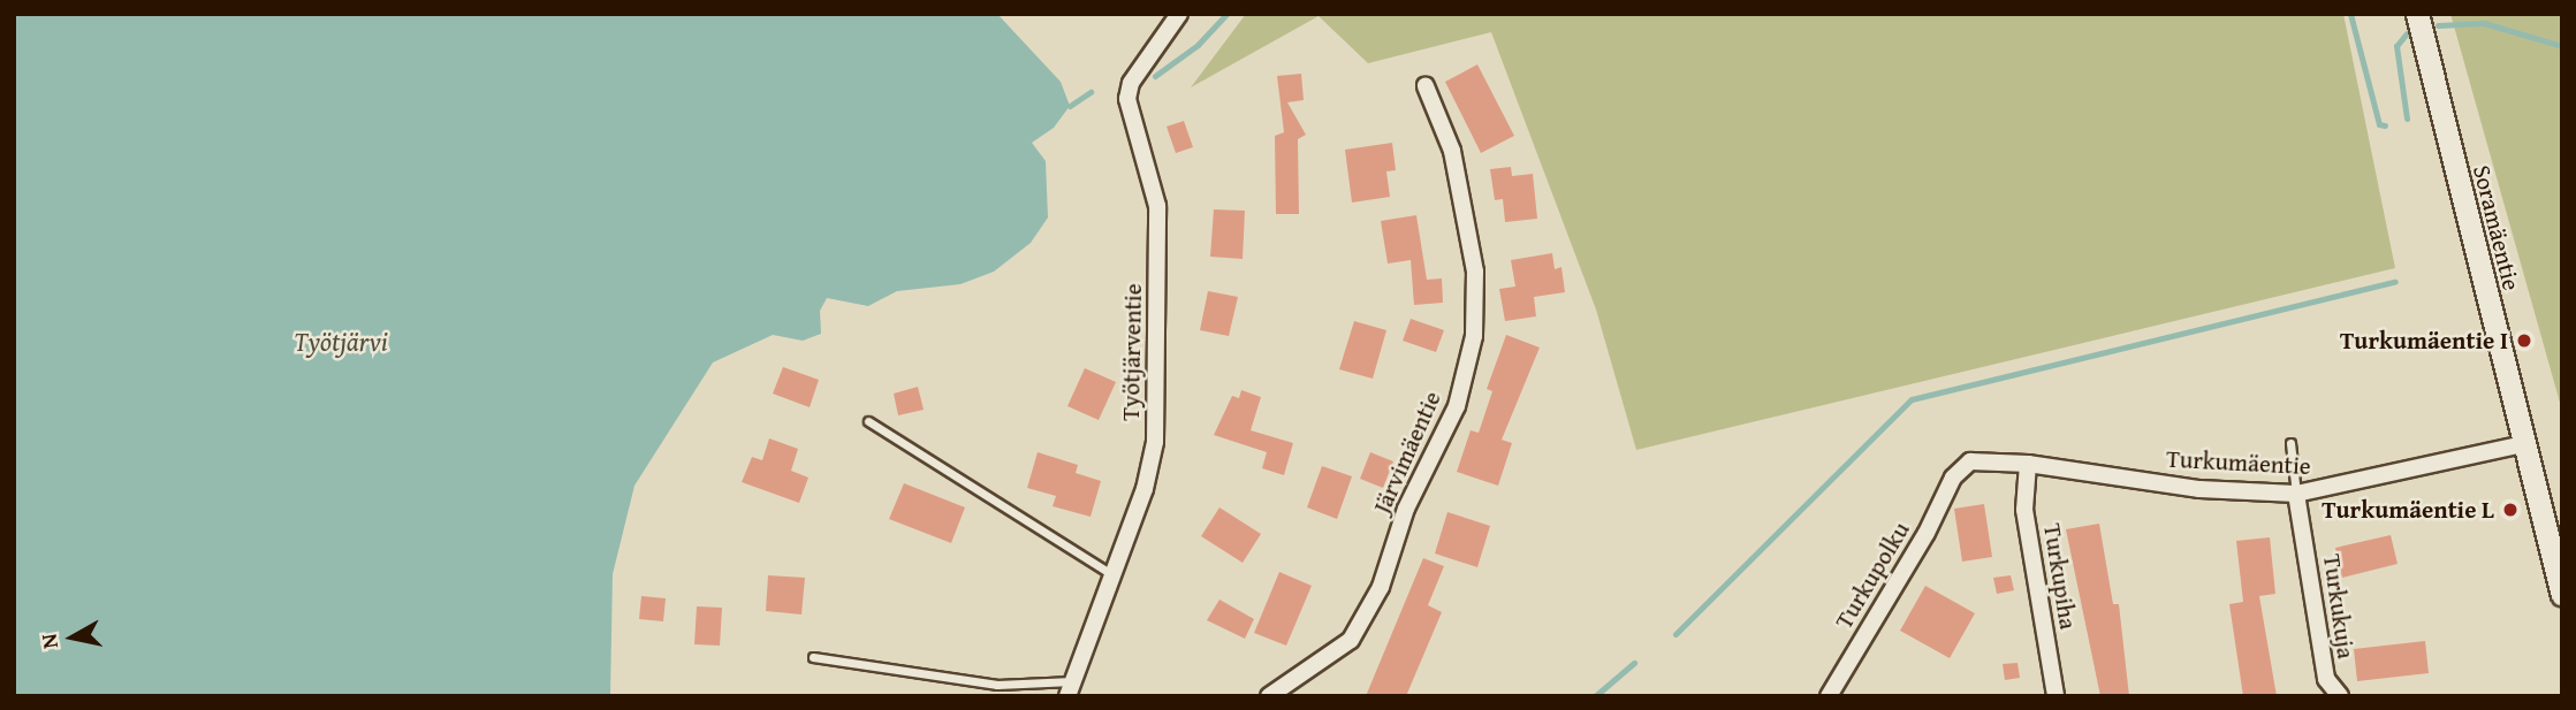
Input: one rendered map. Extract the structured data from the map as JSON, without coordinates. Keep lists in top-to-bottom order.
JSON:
{
  "streets": {
    "street": [
      "Soramäentie",
      "Työtjärventie",
      "Järvimäentie",
      "Turkumäentie",
      "Turkupolku",
      "Turkupiha",
      "Turkukuja"
    ]
  },
  "crossings": [
    ["Soramäentie", "Turkumäentie"],
    ["Turkumäentie", "Turkupolku"],
    ["Turkumäentie", "Turkupiha"],
    ["Turkumäentie", "Turkukuja"]
  ],
  "water": ["Työtjärvi"],
  "places": ["Turkumäentie I", "Turkumäentie L"],
  "north": "left"
}
